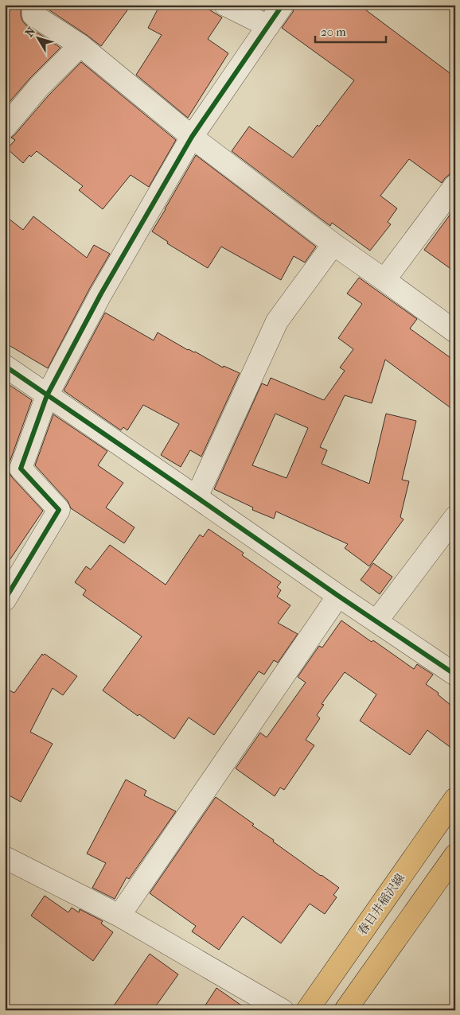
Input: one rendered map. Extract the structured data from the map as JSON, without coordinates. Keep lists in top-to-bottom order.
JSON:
{
  "streets": {
    "main road": ["春日井稲沢線"]
  },
  "scale_bar": "20 m",
  "north": "top left"
}
